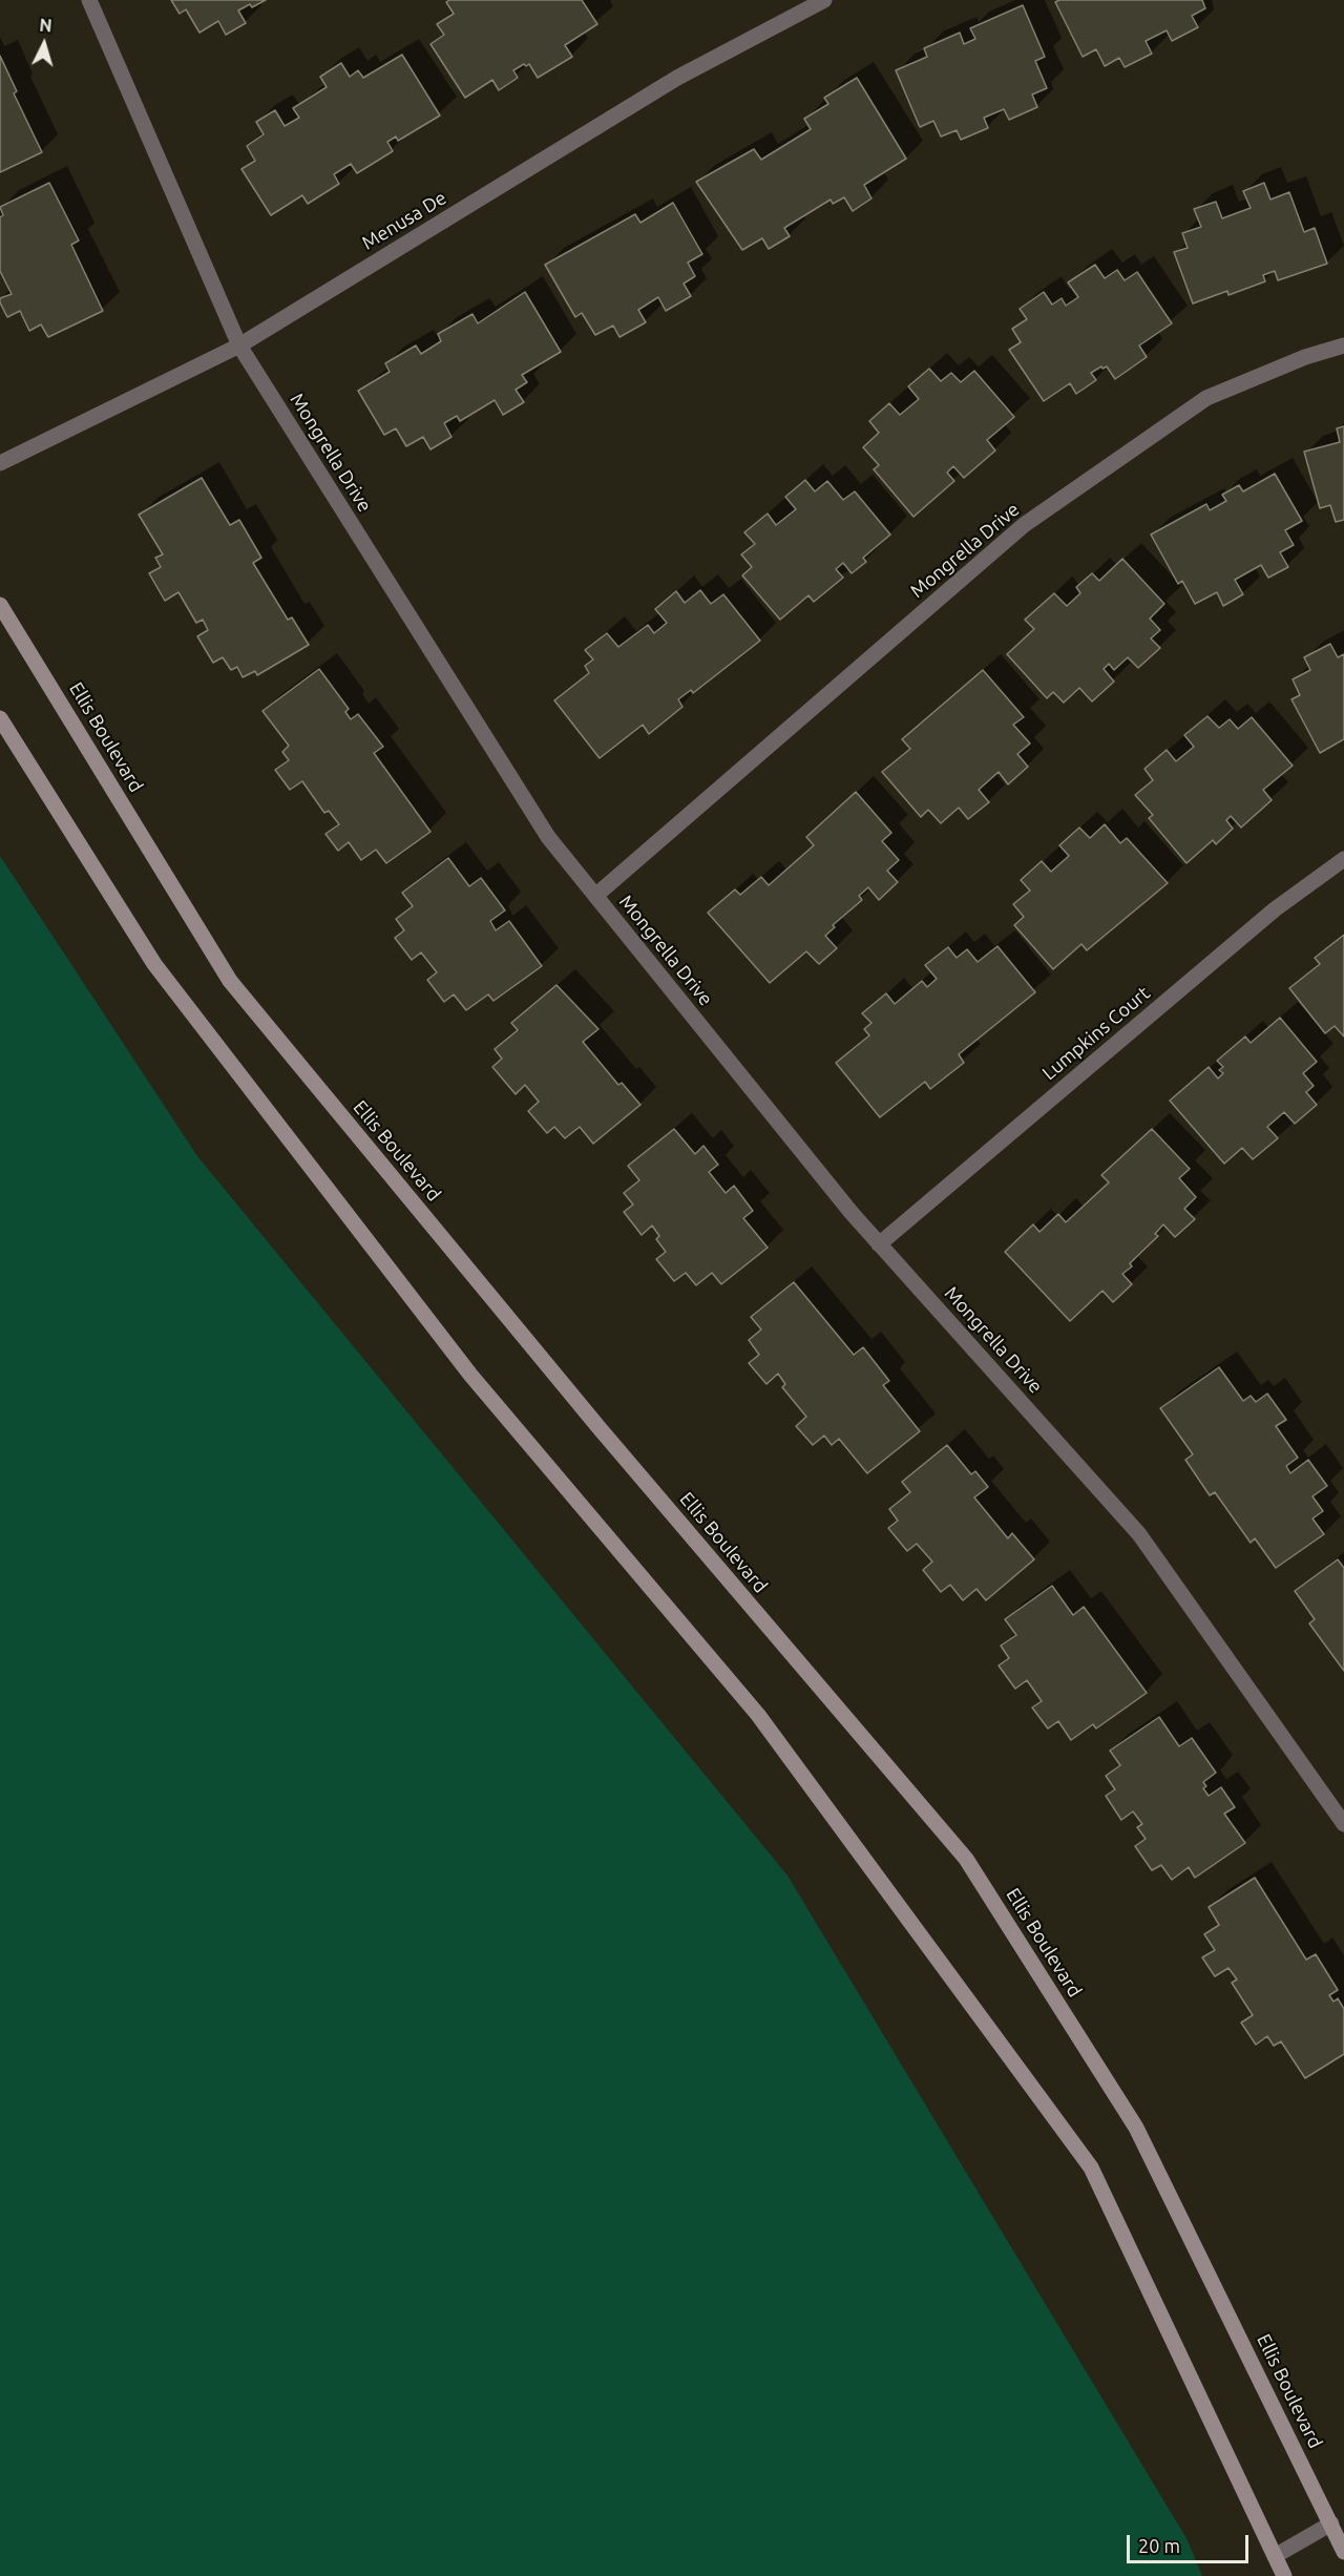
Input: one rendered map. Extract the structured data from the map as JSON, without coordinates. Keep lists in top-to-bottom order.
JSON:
{
  "streets": {
    "street": [
      "Menusa De",
      "Mongrella Drive",
      "Ellis Boulevard",
      "Lumpkins Court"
    ]
  },
  "crossings": [
    ["Menusa De", "Mongrella Drive"],
    ["Mongrella Drive", "Lumpkins Court"]
  ],
  "scale_bar": "20 m",
  "north": "top"
}
